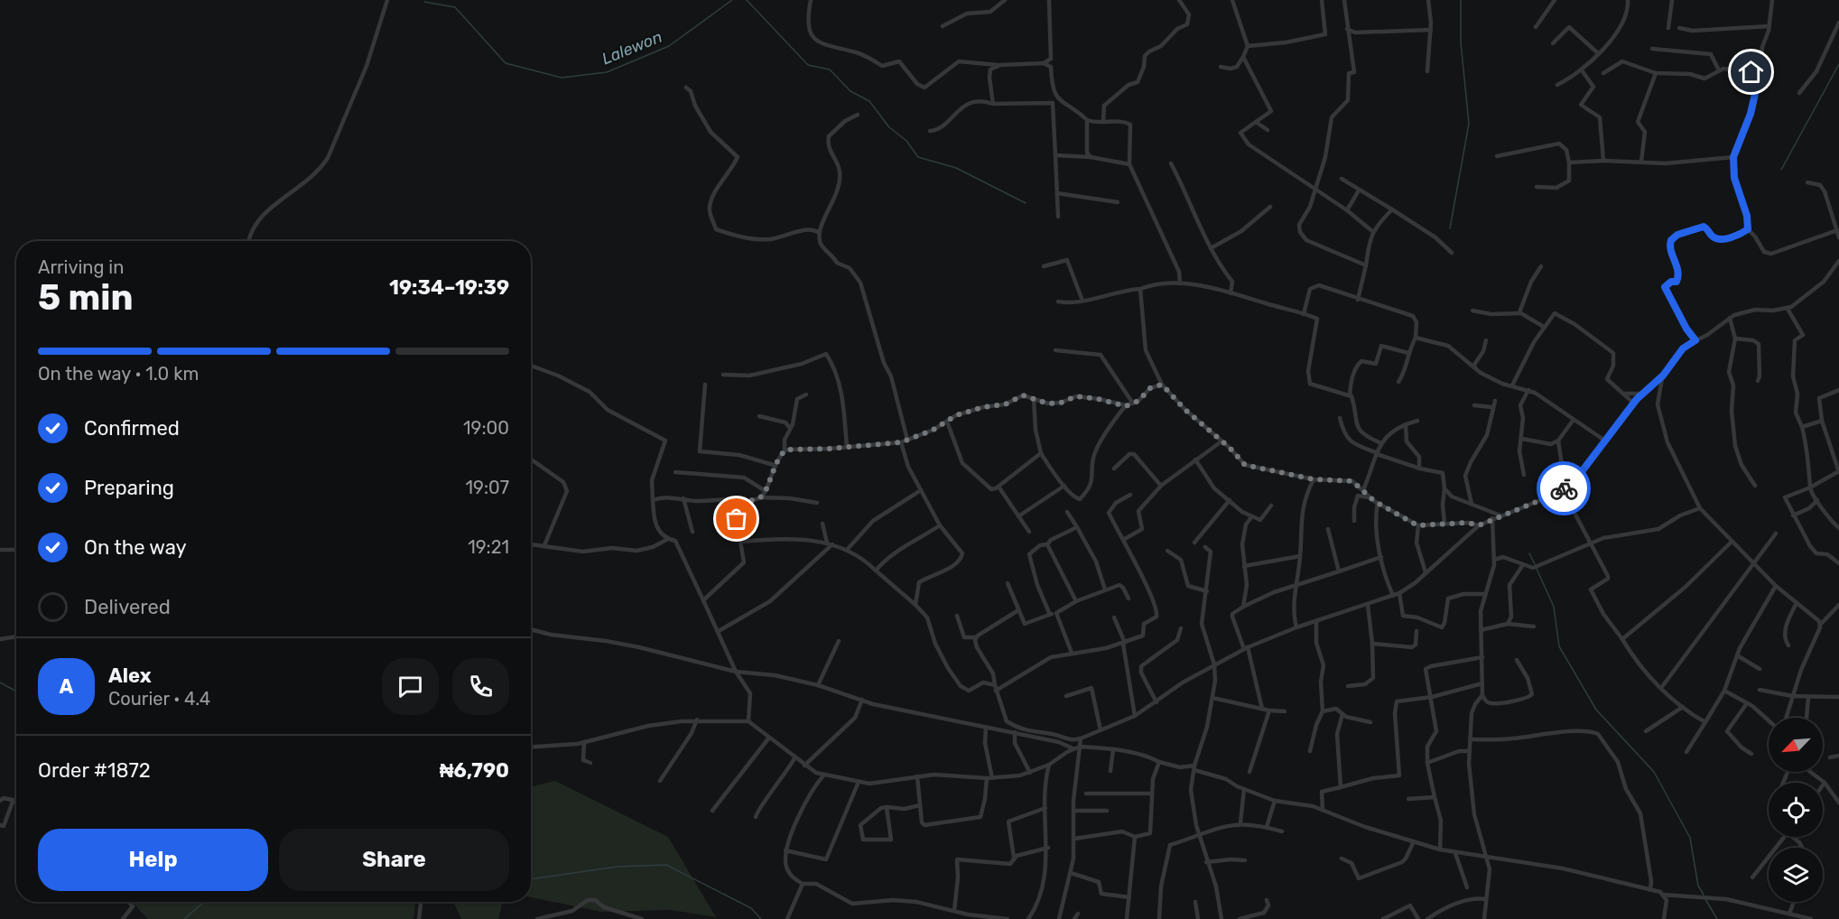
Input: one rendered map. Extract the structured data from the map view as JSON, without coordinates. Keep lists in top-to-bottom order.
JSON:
{
  "water": ["Lalewon"],
  "north": "bottom left",
  "page": {
    "heading": ["5 min", "Arriving in", "19:34–19:39"],
    "panel": [
      "Alex",
      "Courier · 4.4",
      "Order #1872",
      "₦6,790"
    ],
    "bar": "On the way · 1.0 km",
    "list": [
      ["Confirmed", "19:00"],
      ["Preparing", "19:07"],
      ["On the way", "19:21"],
      "Delivered"
    ],
    "round": "A",
    "buttons": ["Help", "Share"]
  }
}
